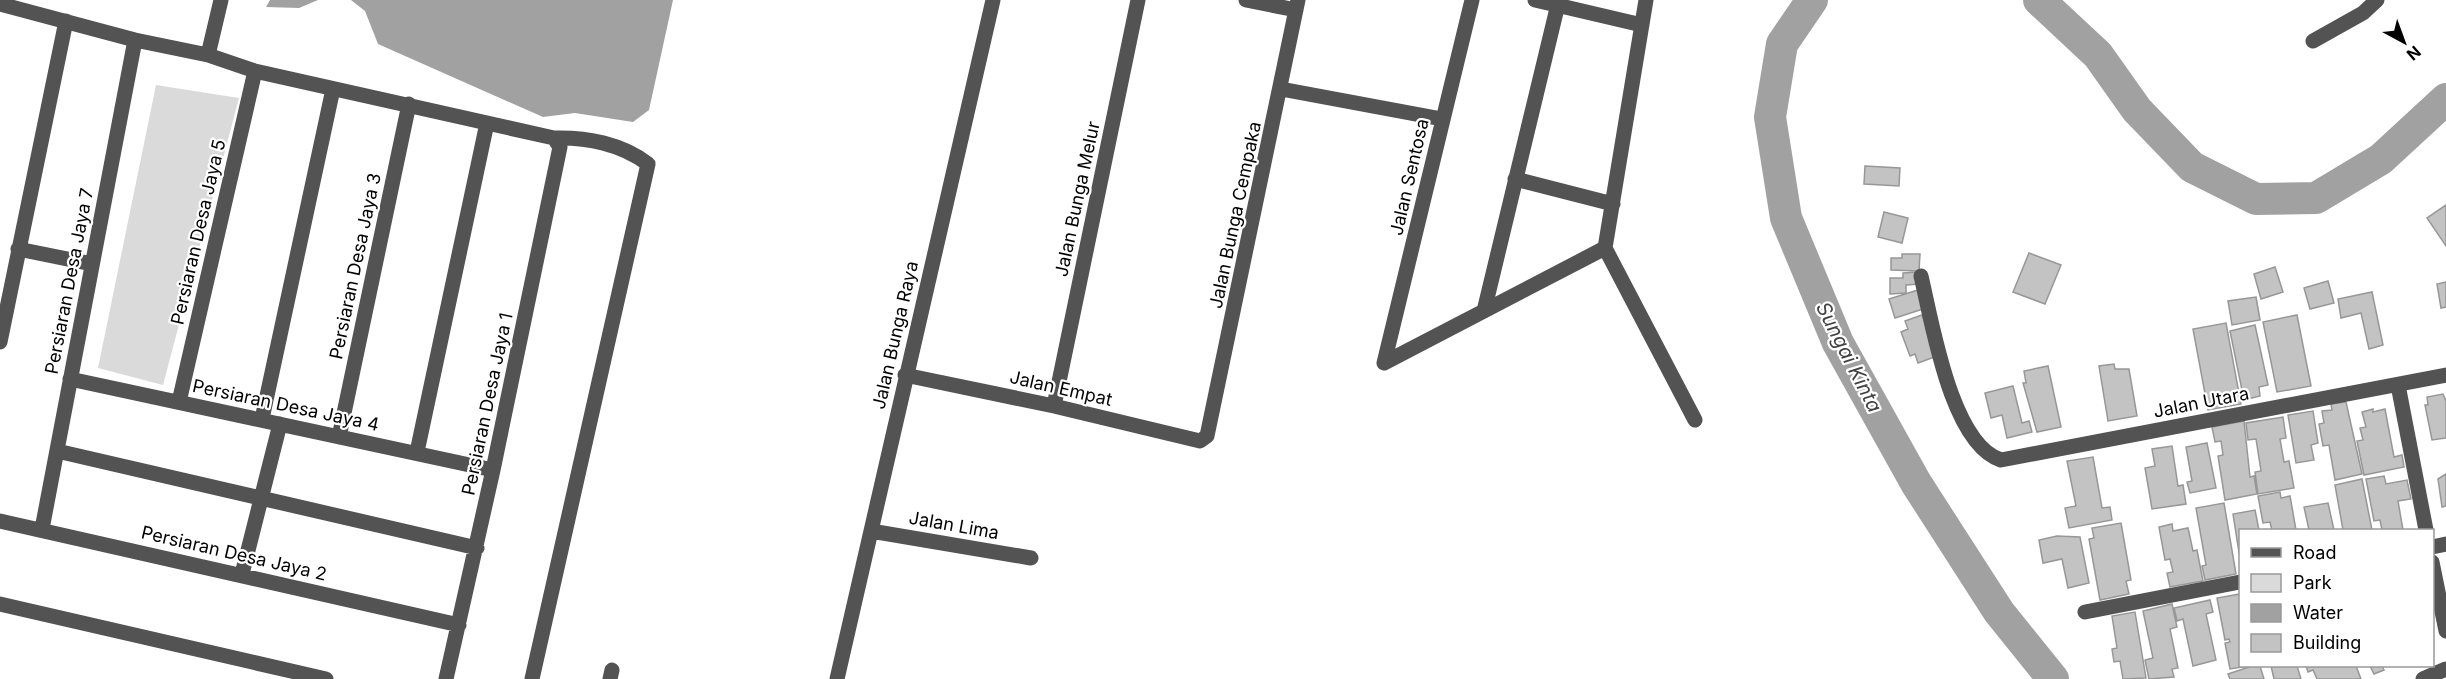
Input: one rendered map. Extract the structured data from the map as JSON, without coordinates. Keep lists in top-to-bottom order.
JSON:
{
  "streets": {
    "street": [
      "Jalan Sentosa",
      "Jalan Bunga Melur",
      "Jalan Bunga Cempaka",
      "Persiaran Desa Jaya 5",
      "Persiaran Desa Jaya 3",
      "Persiaran Desa Jaya 7",
      "Jalan Bunga Raya",
      "Jalan Empat",
      "Jalan Utara",
      "Persiaran Desa Jaya 1",
      "Persiaran Desa Jaya 4",
      "Jalan Lima",
      "Persiaran Desa Jaya 2"
    ]
  },
  "crossings": [
    ["Jalan Bunga Melur", "Jalan Empat"],
    ["Jalan Bunga Cempaka", "Jalan Empat"],
    ["Persiaran Desa Jaya 5", "Persiaran Desa Jaya 4"],
    ["Persiaran Desa Jaya 3", "Persiaran Desa Jaya 4"],
    ["Persiaran Desa Jaya 7", "Persiaran Desa Jaya 4"],
    ["Persiaran Desa Jaya 7", "Persiaran Desa Jaya 2"],
    ["Jalan Bunga Raya", "Jalan Empat"],
    ["Jalan Bunga Raya", "Jalan Lima"],
    ["Persiaran Desa Jaya 1", "Persiaran Desa Jaya 4"],
    ["Persiaran Desa Jaya 1", "Persiaran Desa Jaya 2"]
  ],
  "water": ["Sungai Kinta"],
  "legend": [
    "Road",
    "Park",
    "Water",
    "Building"
  ],
  "north": "bottom right"
}
